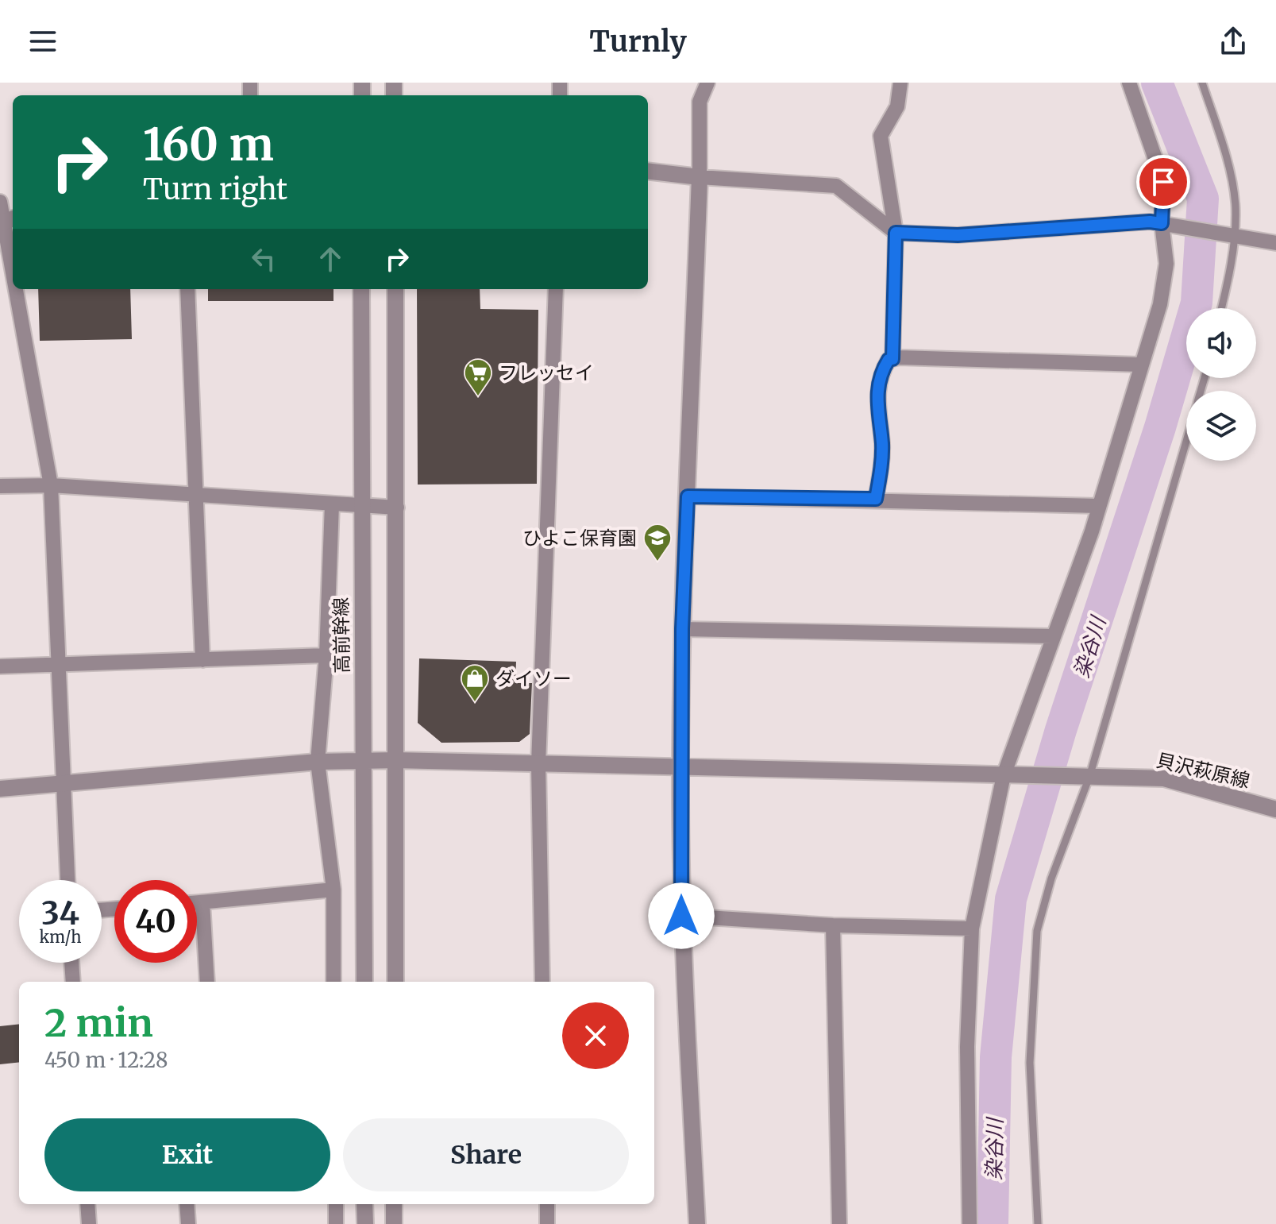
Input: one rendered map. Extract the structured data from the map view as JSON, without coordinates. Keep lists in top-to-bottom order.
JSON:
{
  "streets": {
    "street": ["高前幹線", "貝沢萩原線"]
  },
  "crossings": [
    ["高前幹線", "貝沢萩原線"]
  ],
  "water": ["染谷川"],
  "places": {
    "supermarket": ["フレッセイ"],
    "school or university": ["ひよこ保育園"],
    "shop": ["ダイソー"]
  },
  "page": {
    "header": "Turnly",
    "turn": ["160 m", "Turn right"],
    "speed": "34 km/h",
    "limit": "40",
    "heading": ["2 min", "450 m · 12:28"],
    "buttons": ["Exit", "Share"]
  }
}
